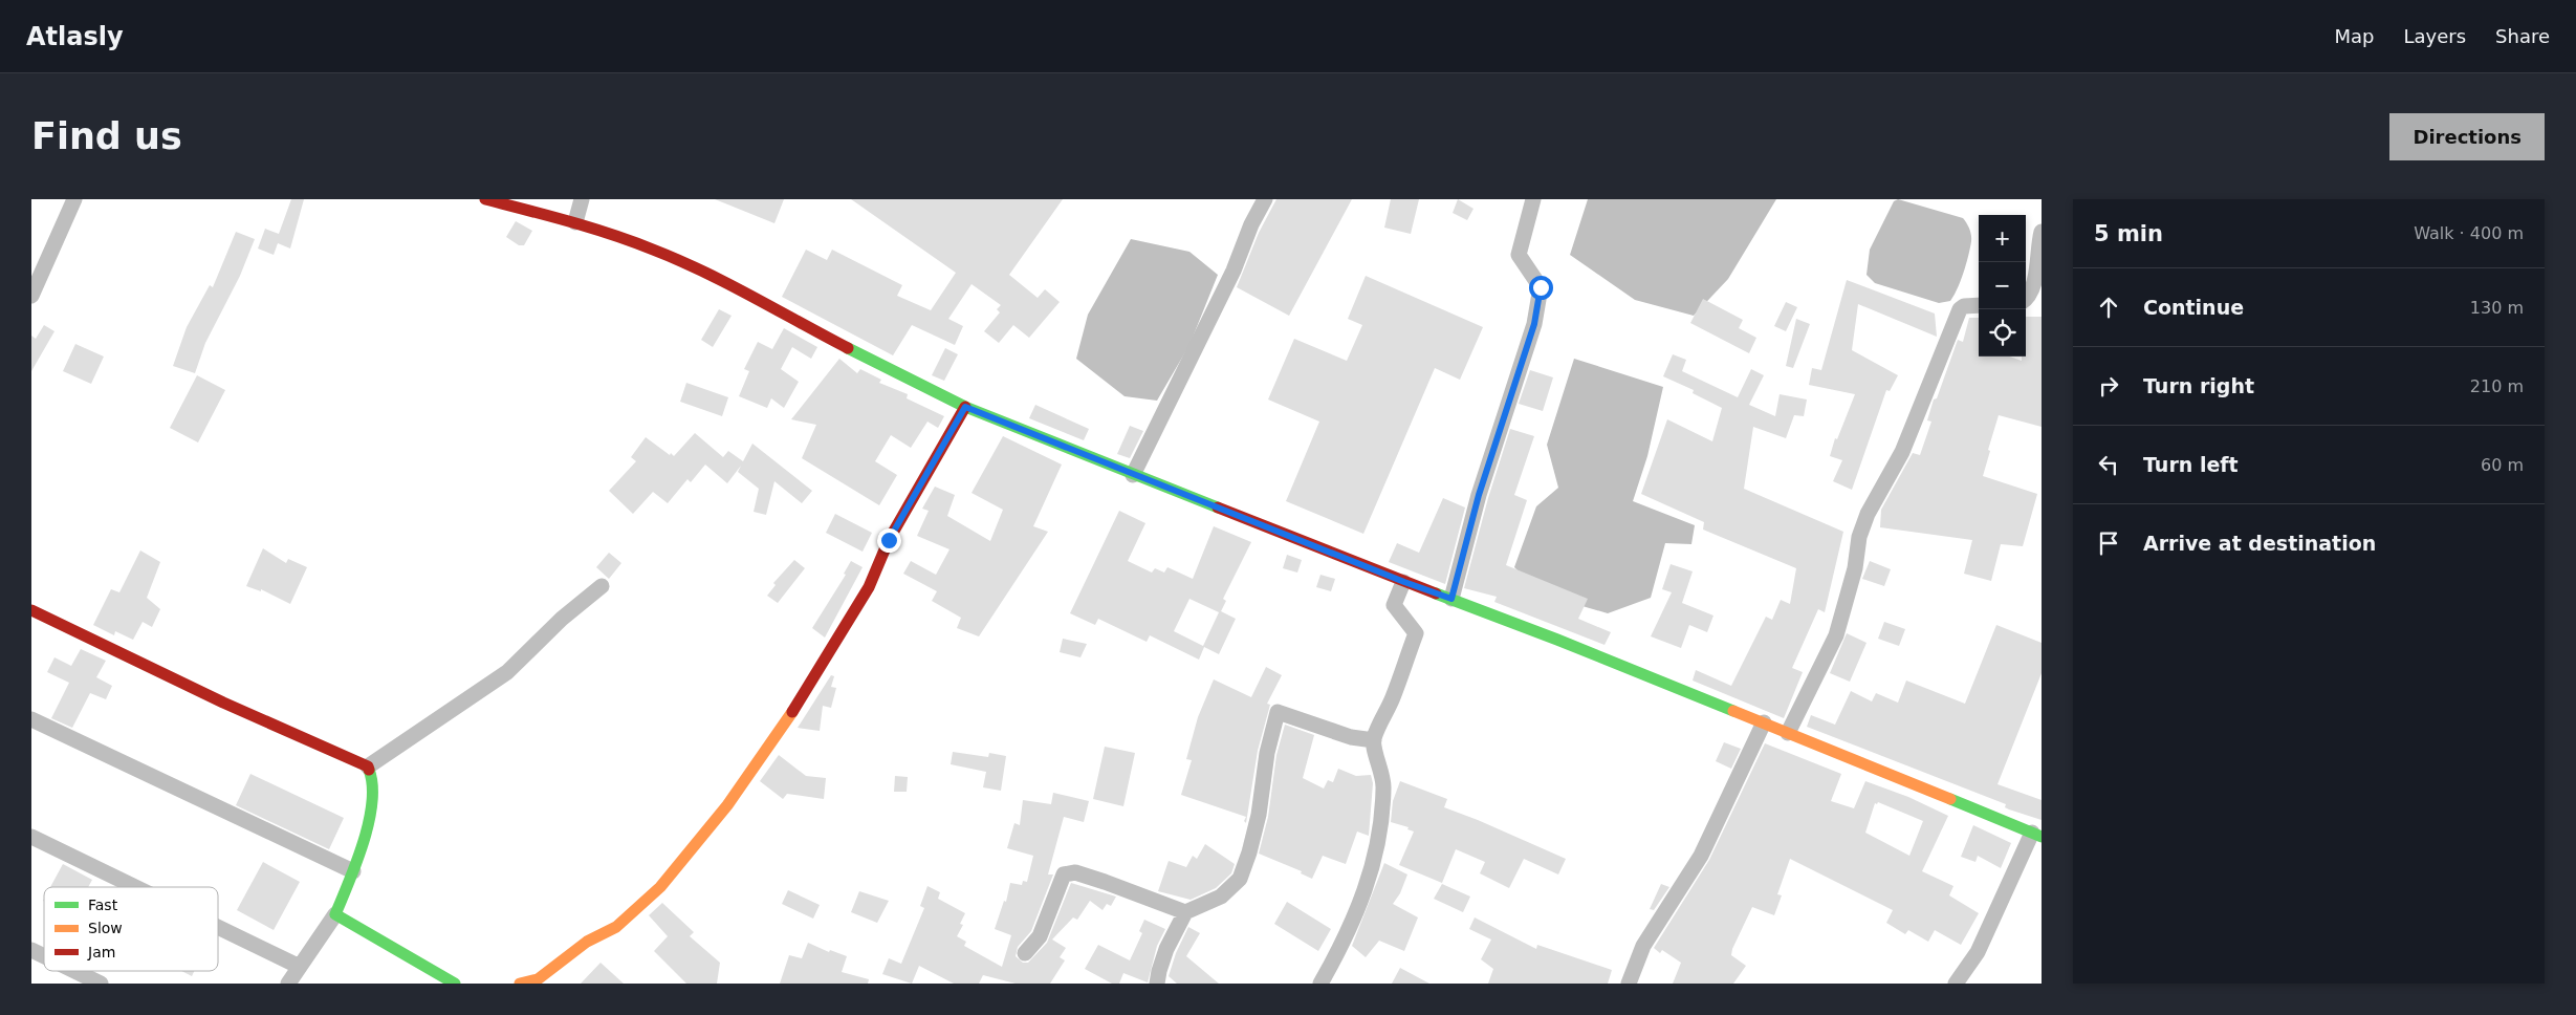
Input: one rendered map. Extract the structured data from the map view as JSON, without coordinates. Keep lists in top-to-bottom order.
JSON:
{
  "legend": ["Fast", "Slow", "Jam"],
  "page": {
    "header": "Atlasly",
    "nav": ["Map", "Layers", "Share"],
    "buttons": "Directions",
    "title": "Find us",
    "heading": ["5 min", "Walk · 400 m"],
    "map_buttons": ["+", "−"],
    "list": [
      ["Continue", "130 m"],
      ["Turn right", "210 m"],
      ["Turn left", "60 m"],
      "Arrive at destination"
    ]
  }
}
